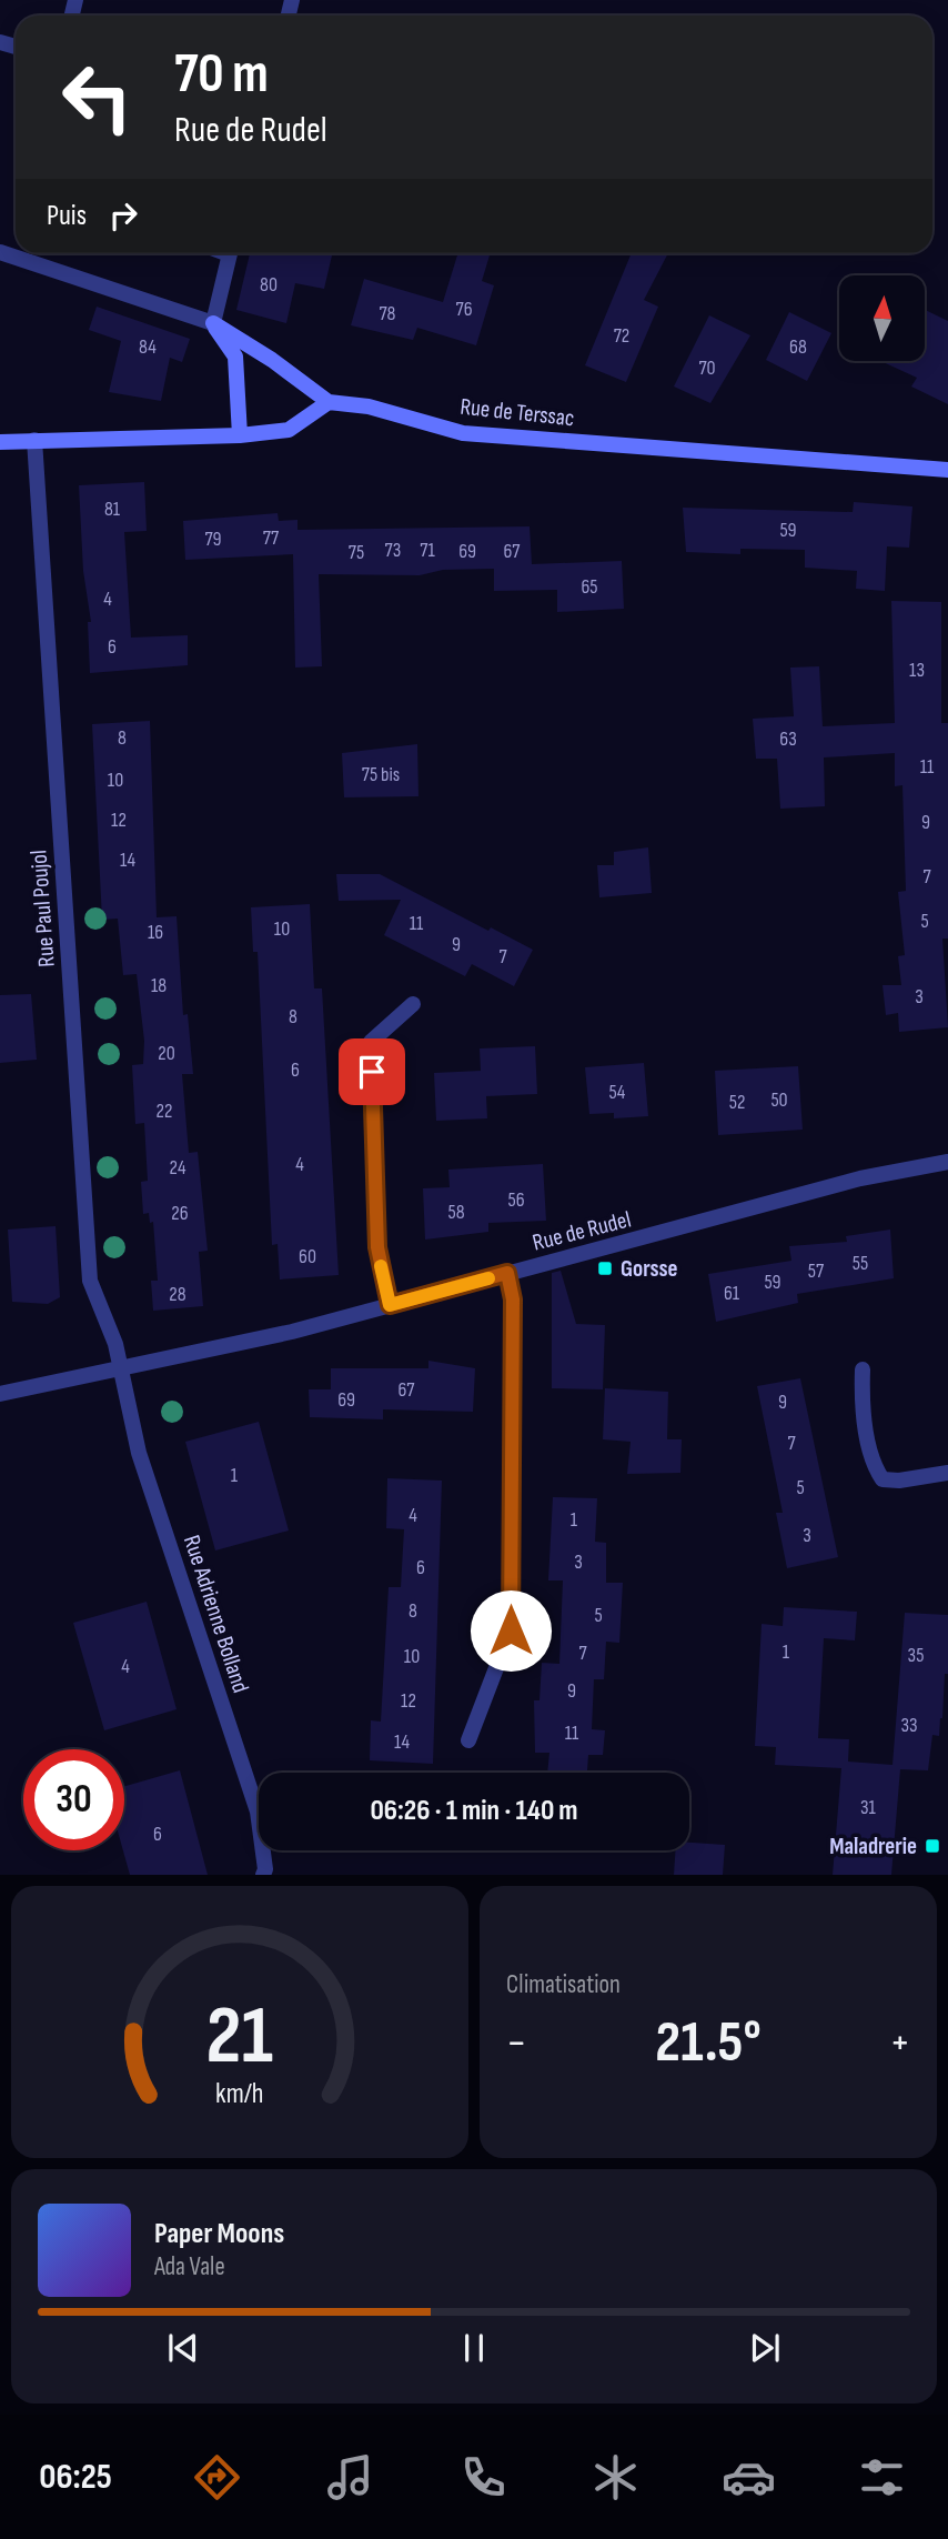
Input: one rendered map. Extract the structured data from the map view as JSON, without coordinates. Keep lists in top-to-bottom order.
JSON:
{
  "streets": {
    "street": [
      "Rue de Terssac",
      "Rue Paul Poujol",
      "Rue de Rudel",
      "Rue Adrienne Bolland"
    ]
  },
  "crossings": [
    ["Rue Paul Poujol", "Rue de Rudel"],
    ["Rue Paul Poujol", "Rue Adrienne Bolland"],
    ["Rue de Rudel", "Rue Adrienne Bolland"]
  ],
  "places": {
    "transit": ["Gorsse", "Maladrerie"]
  },
  "house_numbers": [
    "80",
    "76",
    "78",
    "72",
    "84",
    "68",
    "70",
    "81",
    "59",
    "77",
    "79",
    "73",
    "71",
    "69",
    "67",
    "75",
    "65",
    "4",
    "6",
    "13",
    "8",
    "63",
    "11",
    "75 bis",
    "10",
    "12",
    "9",
    "14",
    "7",
    "5",
    "11",
    "10",
    "16",
    "9",
    "7",
    "18",
    "3",
    "8",
    "20",
    "6",
    "54",
    "50",
    "52",
    "22",
    "4",
    "24",
    "56",
    "58",
    "26",
    "60",
    "55",
    "57",
    "59",
    "61",
    "28",
    "67",
    "69",
    "9",
    "7",
    "1",
    "5",
    "4",
    "1",
    "3",
    "3",
    "6",
    "8",
    "5",
    "1",
    "7",
    "35",
    "10",
    "4",
    "9",
    "12",
    "33",
    "11",
    "14",
    "31",
    "6"
  ],
  "north": "top",
  "page": {
    "turn": ["70 m", "Rue de Rudel"],
    "then": "Puis",
    "limit": "30",
    "trip": "06:26 · 1 min · 140 m",
    "tile": "Climatisation",
    "heat": ["−", "21.5°", "+"],
    "song": ["Paper Moons", "Ada Vale"],
    "tabs": "06:25",
    "gauge": ["21", "km/h"]
  }
}
